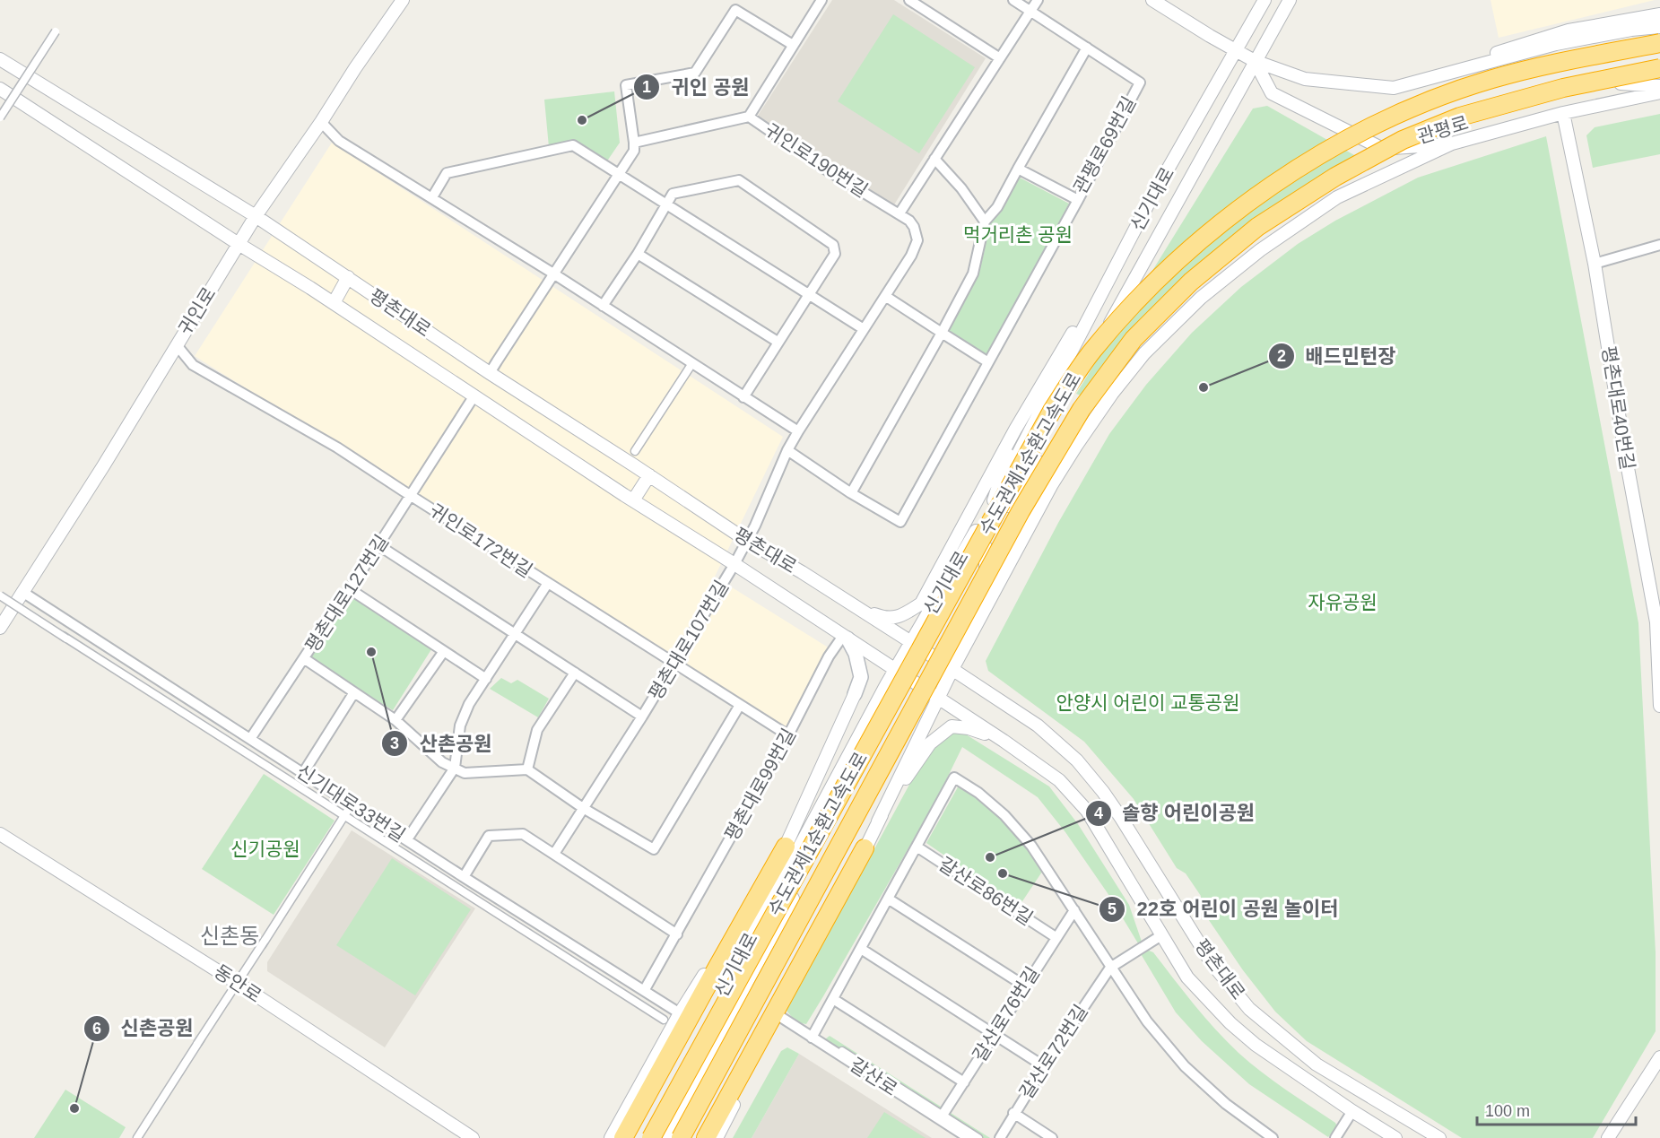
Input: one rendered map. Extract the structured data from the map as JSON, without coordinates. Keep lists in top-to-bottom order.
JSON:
{
  "streets": {
    "highway": ["수도권제1순환고속도로"],
    "street": [
      "관평로",
      "관평로69번길",
      "귀인로190번길",
      "신기대로",
      "귀인로",
      "평촌대로",
      "평촌대로40번길",
      "귀인로172번길",
      "평촌대로127번길",
      "평촌대로107번길",
      "평촌대로99번길",
      "신기대로33번길",
      "갈산로86번길",
      "동안로",
      "갈산로76번길",
      "갈산로72번길",
      "갈산로"
    ]
  },
  "crossings": [
    ["귀인로190번길", "평촌대로"],
    ["귀인로190번길", "평촌대로107번길"],
    ["신기대로", "평촌대로"],
    ["귀인로", "평촌대로"],
    ["귀인로", "귀인로172번길"],
    ["귀인로", "신기대로33번길"],
    ["평촌대로", "평촌대로127번길"],
    ["평촌대로", "평촌대로107번길"],
    ["평촌대로", "평촌대로99번길"],
    ["귀인로172번길", "평촌대로127번길"],
    ["귀인로172번길", "평촌대로107번길"],
    ["귀인로172번길", "평촌대로99번길"],
    ["평촌대로127번길", "평촌대로107번길"],
    ["평촌대로99번길", "신기대로33번길"],
    ["갈산로86번길", "갈산로76번길"],
    ["갈산로86번길", "갈산로72번길"],
    ["갈산로86번길", "갈산로"],
    ["갈산로76번길", "갈산로"]
  ],
  "districts": ["신촌동"],
  "parks": [
    "먹거리촌 공원",
    "자유공원",
    "안양시 어린이 교통공원",
    "신기공원"
  ],
  "places": [
    "귀인 공원",
    "배드민턴장",
    "산촌공원",
    "솔향 어린이공원",
    "22호 어린이 공원 놀이터",
    "신촌공원"
  ],
  "scale_bar": "100 m"
}
